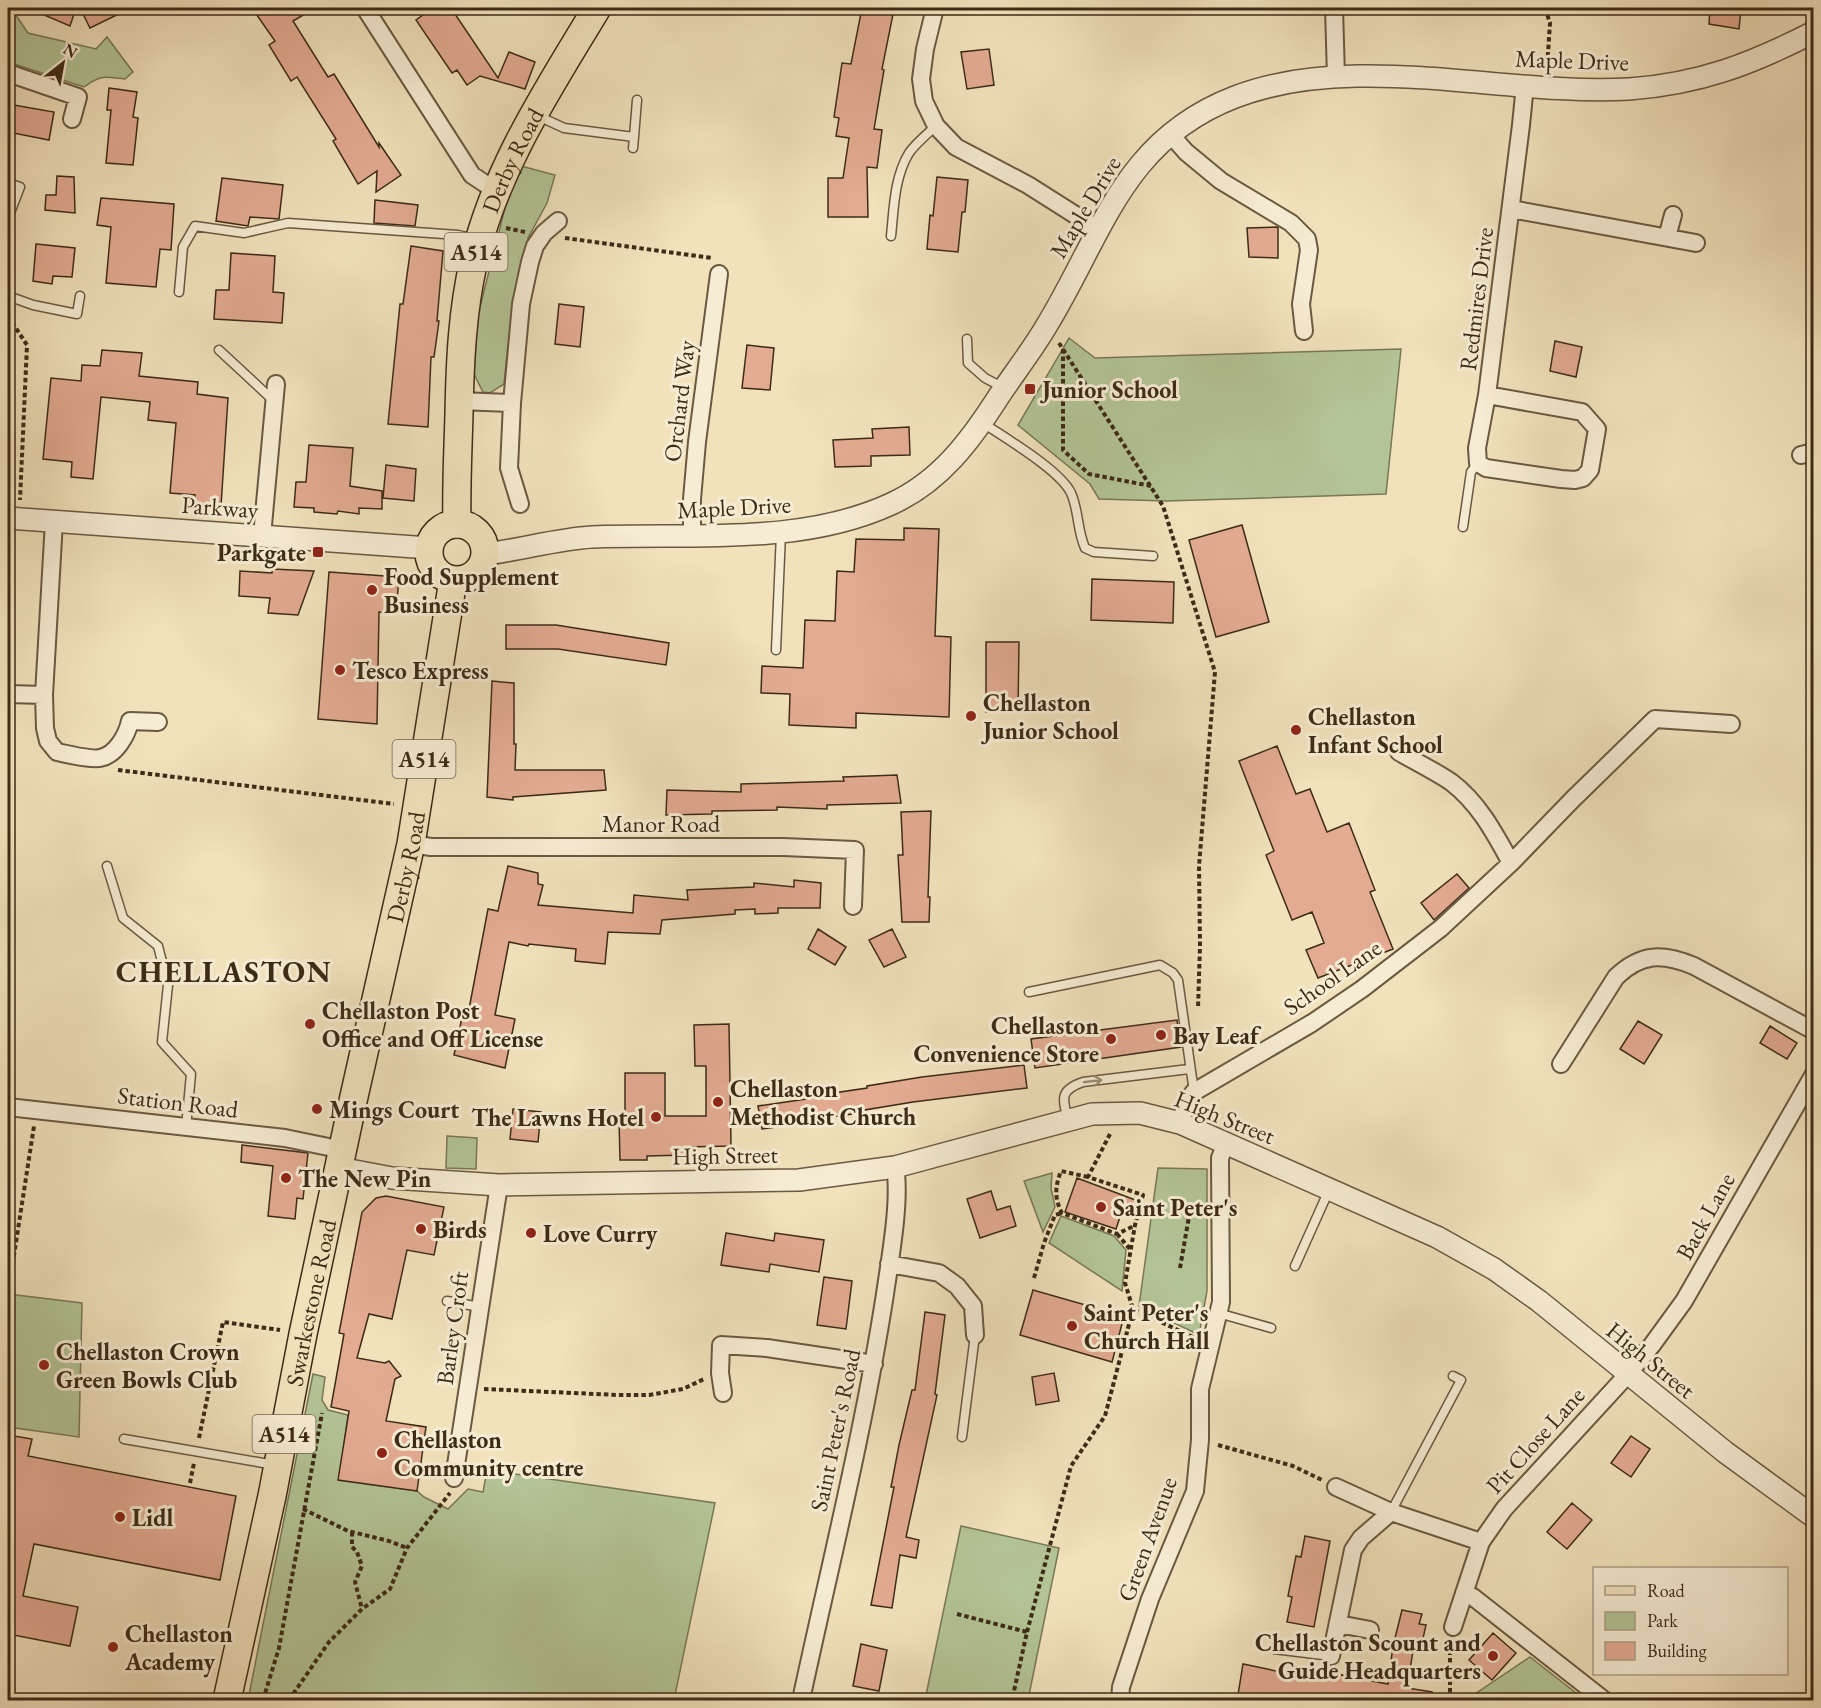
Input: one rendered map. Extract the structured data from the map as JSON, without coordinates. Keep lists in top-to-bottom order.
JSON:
{
  "streets": {
    "main road": ["Derby Road", "A514", "Swarkestone Road"],
    "street": [
      "Maple Drive",
      "Redmires Drive",
      "Orchard Way",
      "Parkway",
      "Manor Road",
      "School Lane",
      "Station Road",
      "High Street",
      "Back Lane",
      "Barley Croft",
      "Saint Peter's Road",
      "Pit Close Lane",
      "Green Avenue"
    ]
  },
  "crossings": [
    ["Maple Drive", "Derby Road"],
    ["Maple Drive", "Redmires Drive"],
    ["Maple Drive", "Orchard Way"],
    ["Maple Drive", "Parkway"],
    ["Derby Road", "Parkway"],
    ["Derby Road", "Manor Road"],
    ["Derby Road", "Station Road"],
    ["Derby Road", "High Street"],
    ["Derby Road", "Swarkestone Road"],
    ["Station Road", "High Street"],
    ["Station Road", "Swarkestone Road"],
    ["High Street", "Back Lane"],
    ["High Street", "Swarkestone Road"],
    ["High Street", "Barley Croft"],
    ["High Street", "Saint Peter's Road"],
    ["High Street", "Pit Close Lane"],
    ["High Street", "Green Avenue"],
    ["Back Lane", "Pit Close Lane"]
  ],
  "districts": ["CHELLASTON"],
  "places": {
    "transit": ["Junior School", "Parkgate"],
    "other": [
      "Food Supplement Business",
      "Tesco Express",
      "Chellaston Junior School",
      "Chellaston Infant School",
      "Chellaston Post Office and Off License",
      "Bay Leaf",
      "Chellaston Convenience Store",
      "Chellaston Methodist Church",
      "Mings Court",
      "The Lawns Hotel",
      "The New Pin",
      "Saint Peter's",
      "Birds",
      "Love Curry",
      "Saint Peter's Church Hall",
      "Chellaston Crown Green Bowls Club",
      "Chellaston Community centre",
      "Lidl",
      "Chellaston Academy",
      "Chellaston Scount and Guide Headquarters"
    ]
  },
  "legend": ["Road", "Park", "Building"],
  "north": "top right"
}
